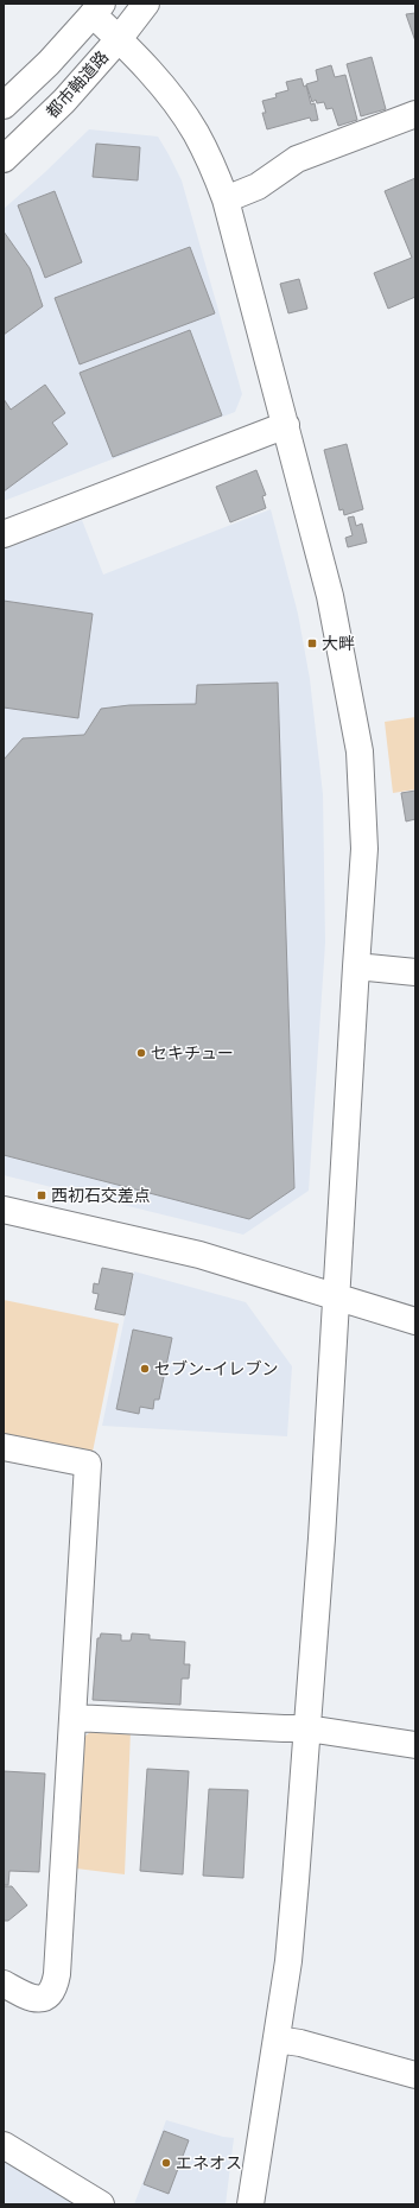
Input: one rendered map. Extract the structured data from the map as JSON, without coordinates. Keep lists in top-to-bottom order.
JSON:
{
  "streets": {
    "street": ["都市軸道路"]
  },
  "places": {
    "transit": ["大畔", "西初石交差点"],
    "other": ["セキチュー", "セブン-イレブン", "エネオス"]
  }
}
